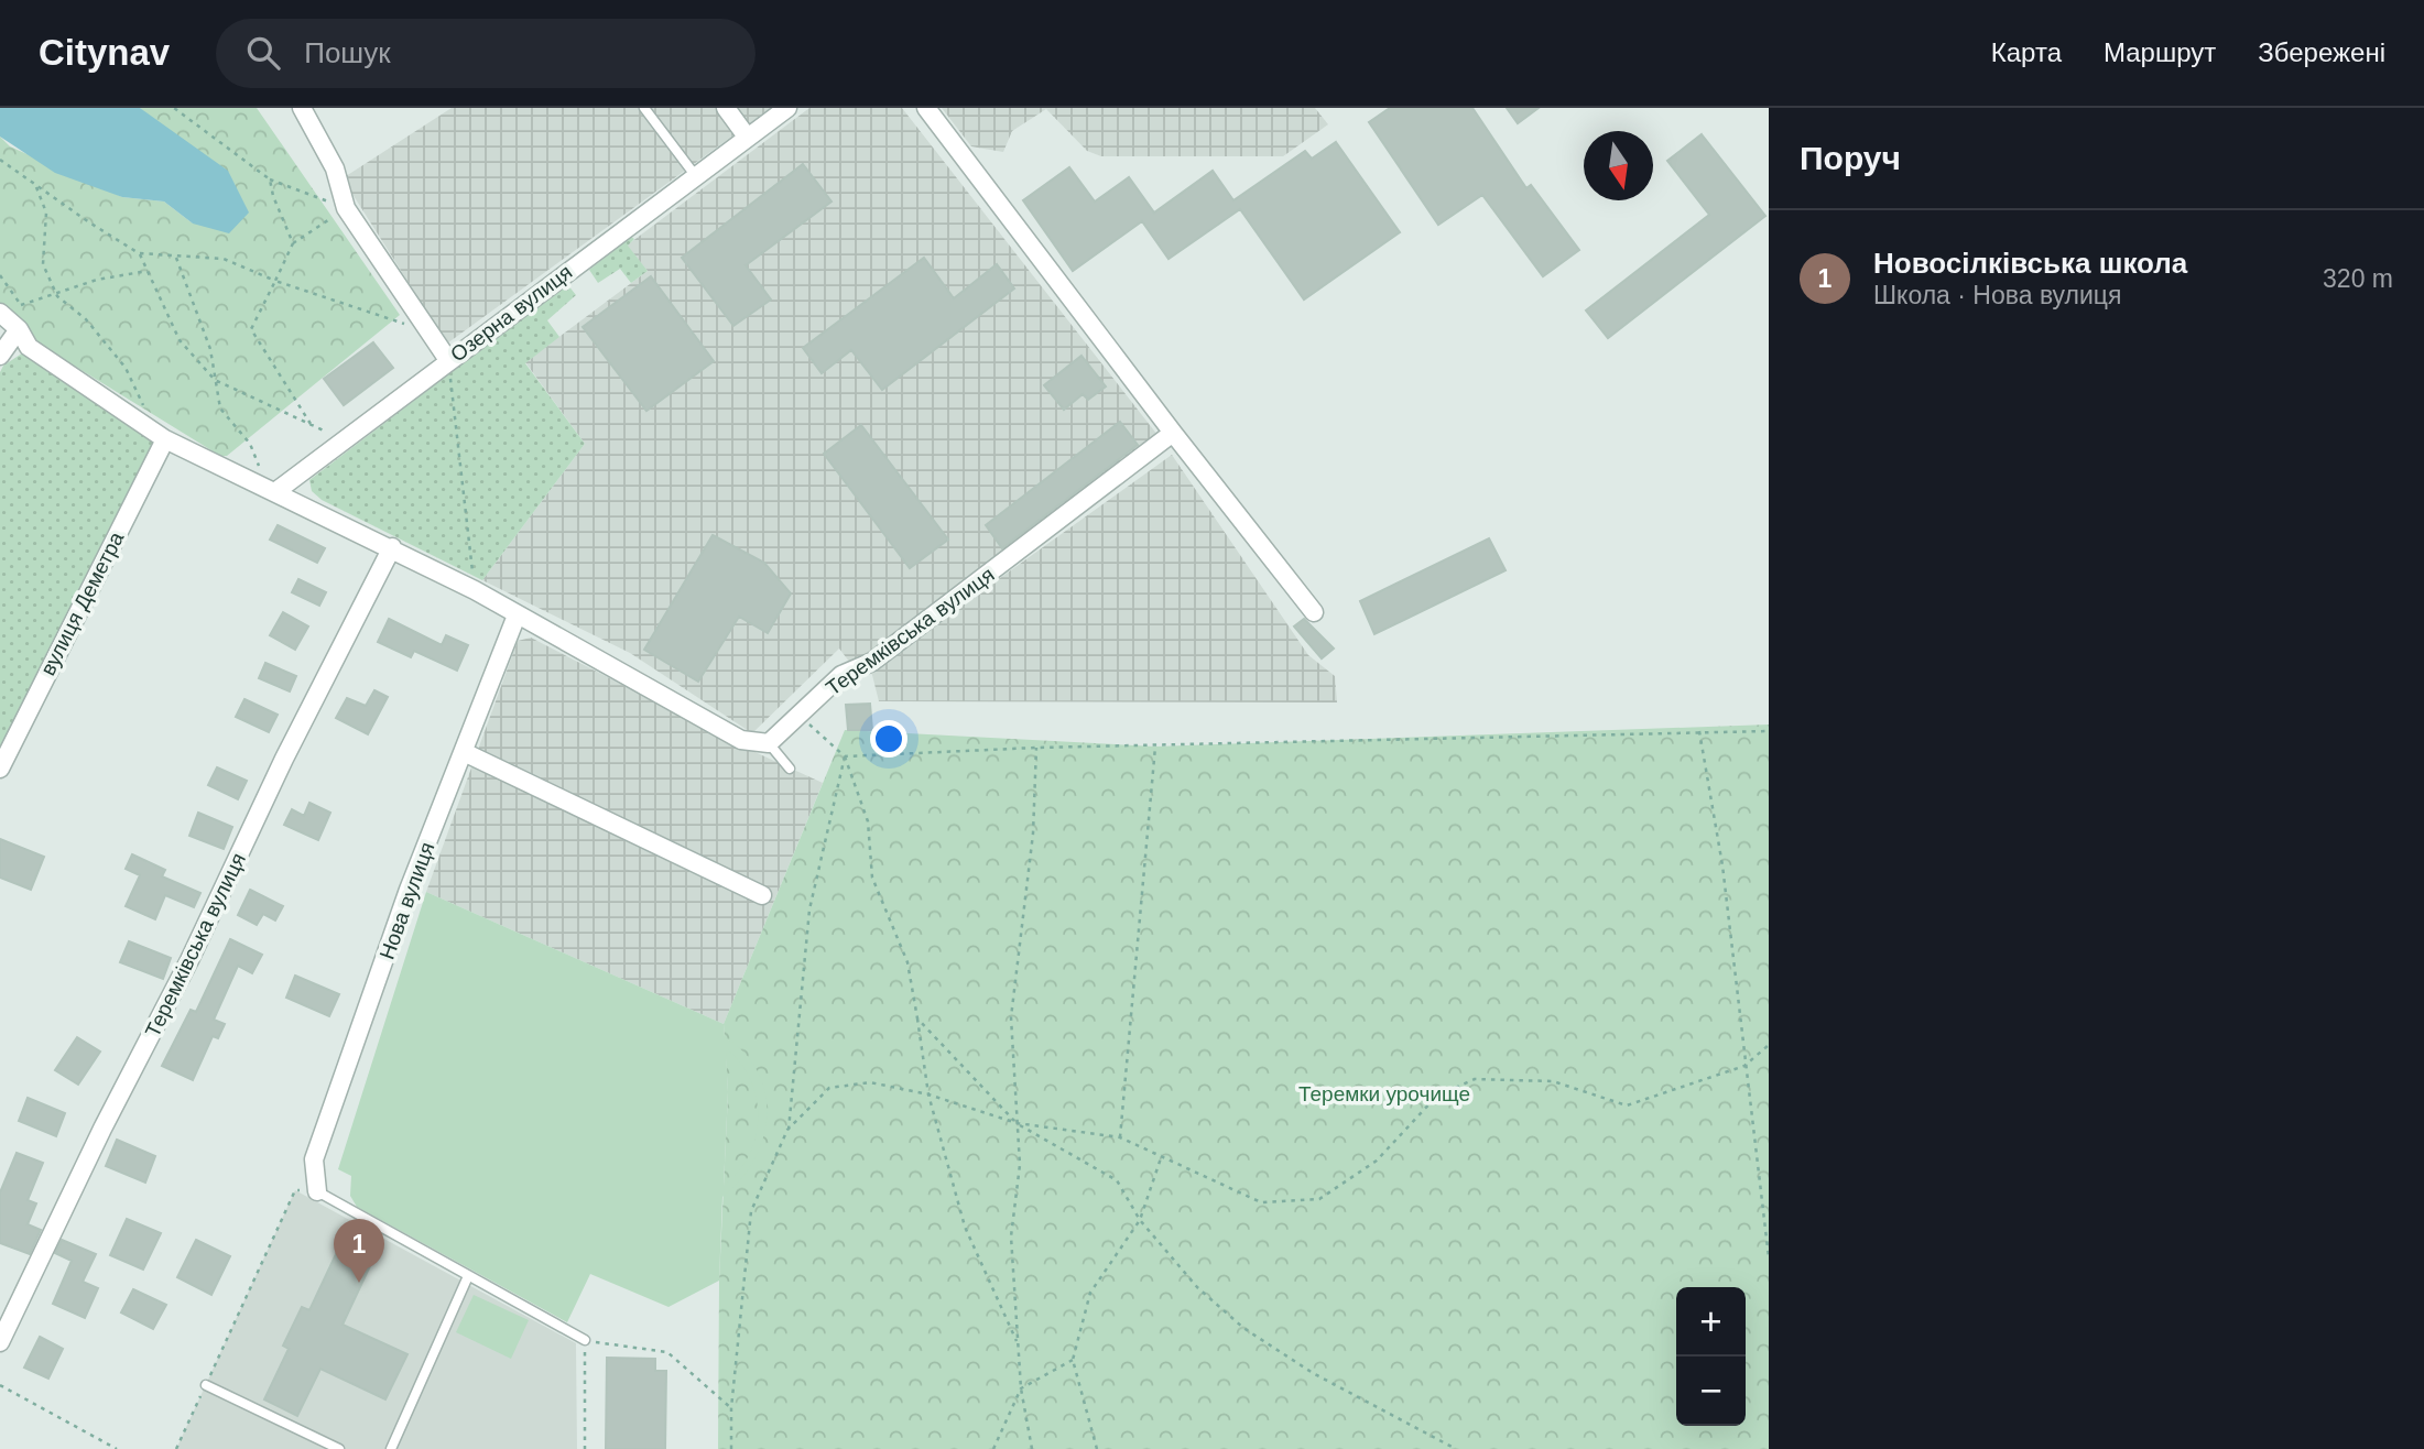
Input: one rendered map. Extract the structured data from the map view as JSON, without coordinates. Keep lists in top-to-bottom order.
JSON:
{
  "streets": {
    "street": [
      "Озерна вулиця",
      "вулиця Деметра",
      "Теремківська вулиця",
      "Нова вулиця"
    ]
  },
  "parks": ["Теремки урочище"],
  "north": "bottom",
  "page": {
    "header": "Citynav",
    "search": "Пошук",
    "nav": ["Карта", "Маршрут", "Збережені"],
    "heading": "Поруч",
    "list": [
      {
        "mark": "1",
        "name": "Новосілківська школа",
        "note": "Школа · Нова вулиця",
        "value": "320 m"
      }
    ],
    "pins": "1",
    "map_buttons": ["+", "−"]
  }
}
